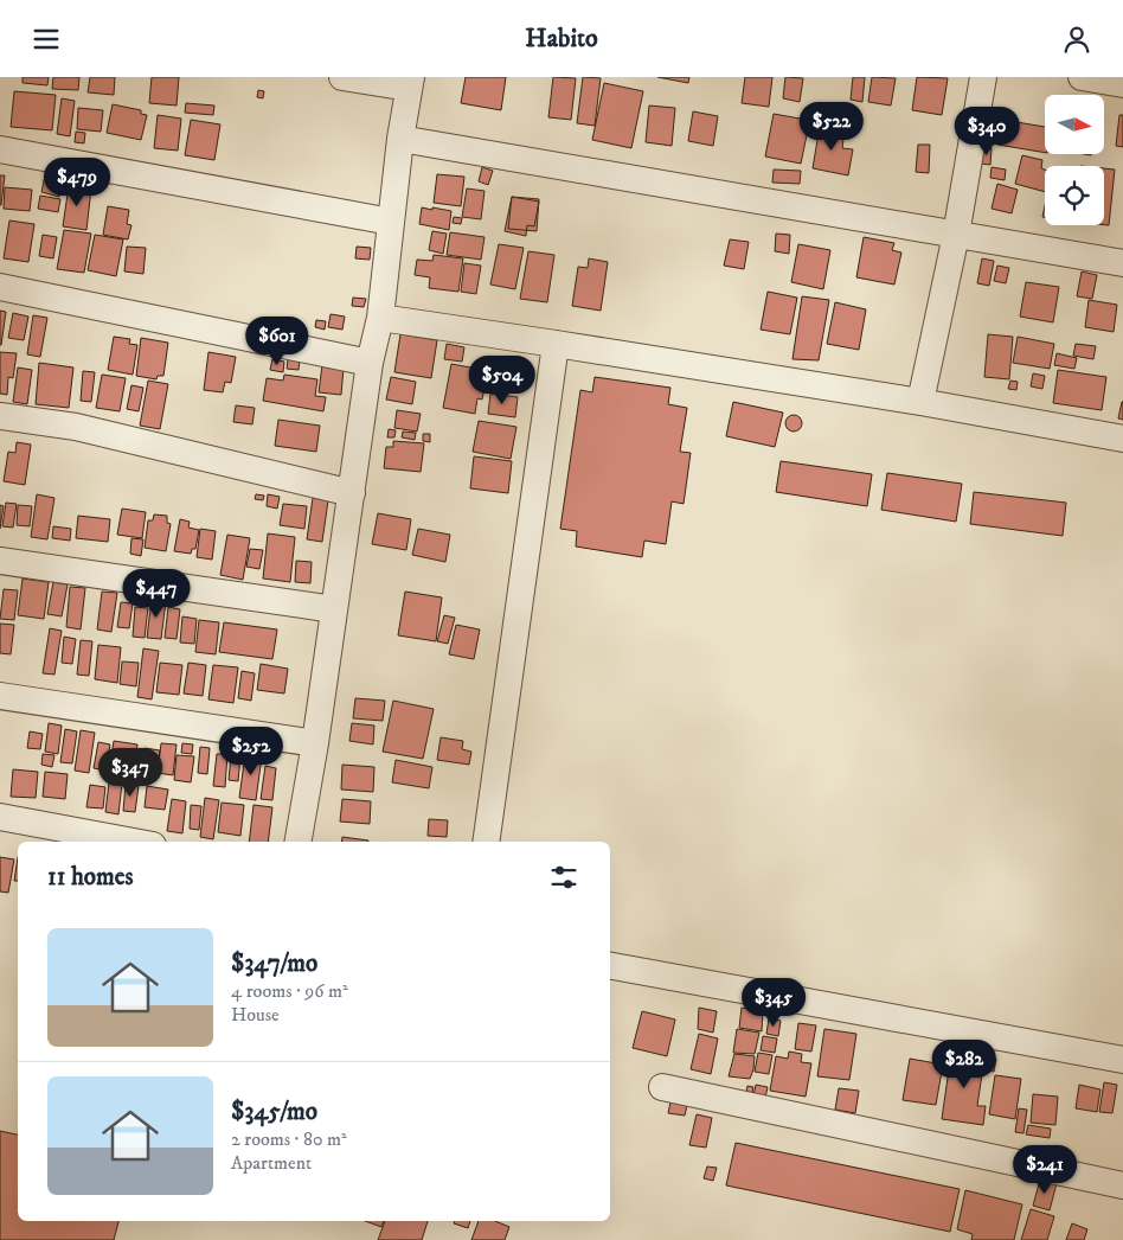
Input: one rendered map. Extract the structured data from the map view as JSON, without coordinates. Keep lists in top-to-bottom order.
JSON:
{
  "north": "right",
  "page": {
    "header": "Habito",
    "price": [
      "$522",
      "$340",
      "$479",
      "$601",
      "$504",
      "$447",
      "$252",
      "$347",
      "$345",
      "$282",
      "$241"
    ],
    "heading": "11 homes",
    "list": [
      {
        "name": "$347/mo",
        "note": "4 rooms · 96 m² · House"
      },
      {
        "name": "$345/mo",
        "note": "2 rooms · 80 m² · Apartment"
      }
    ]
  }
}
